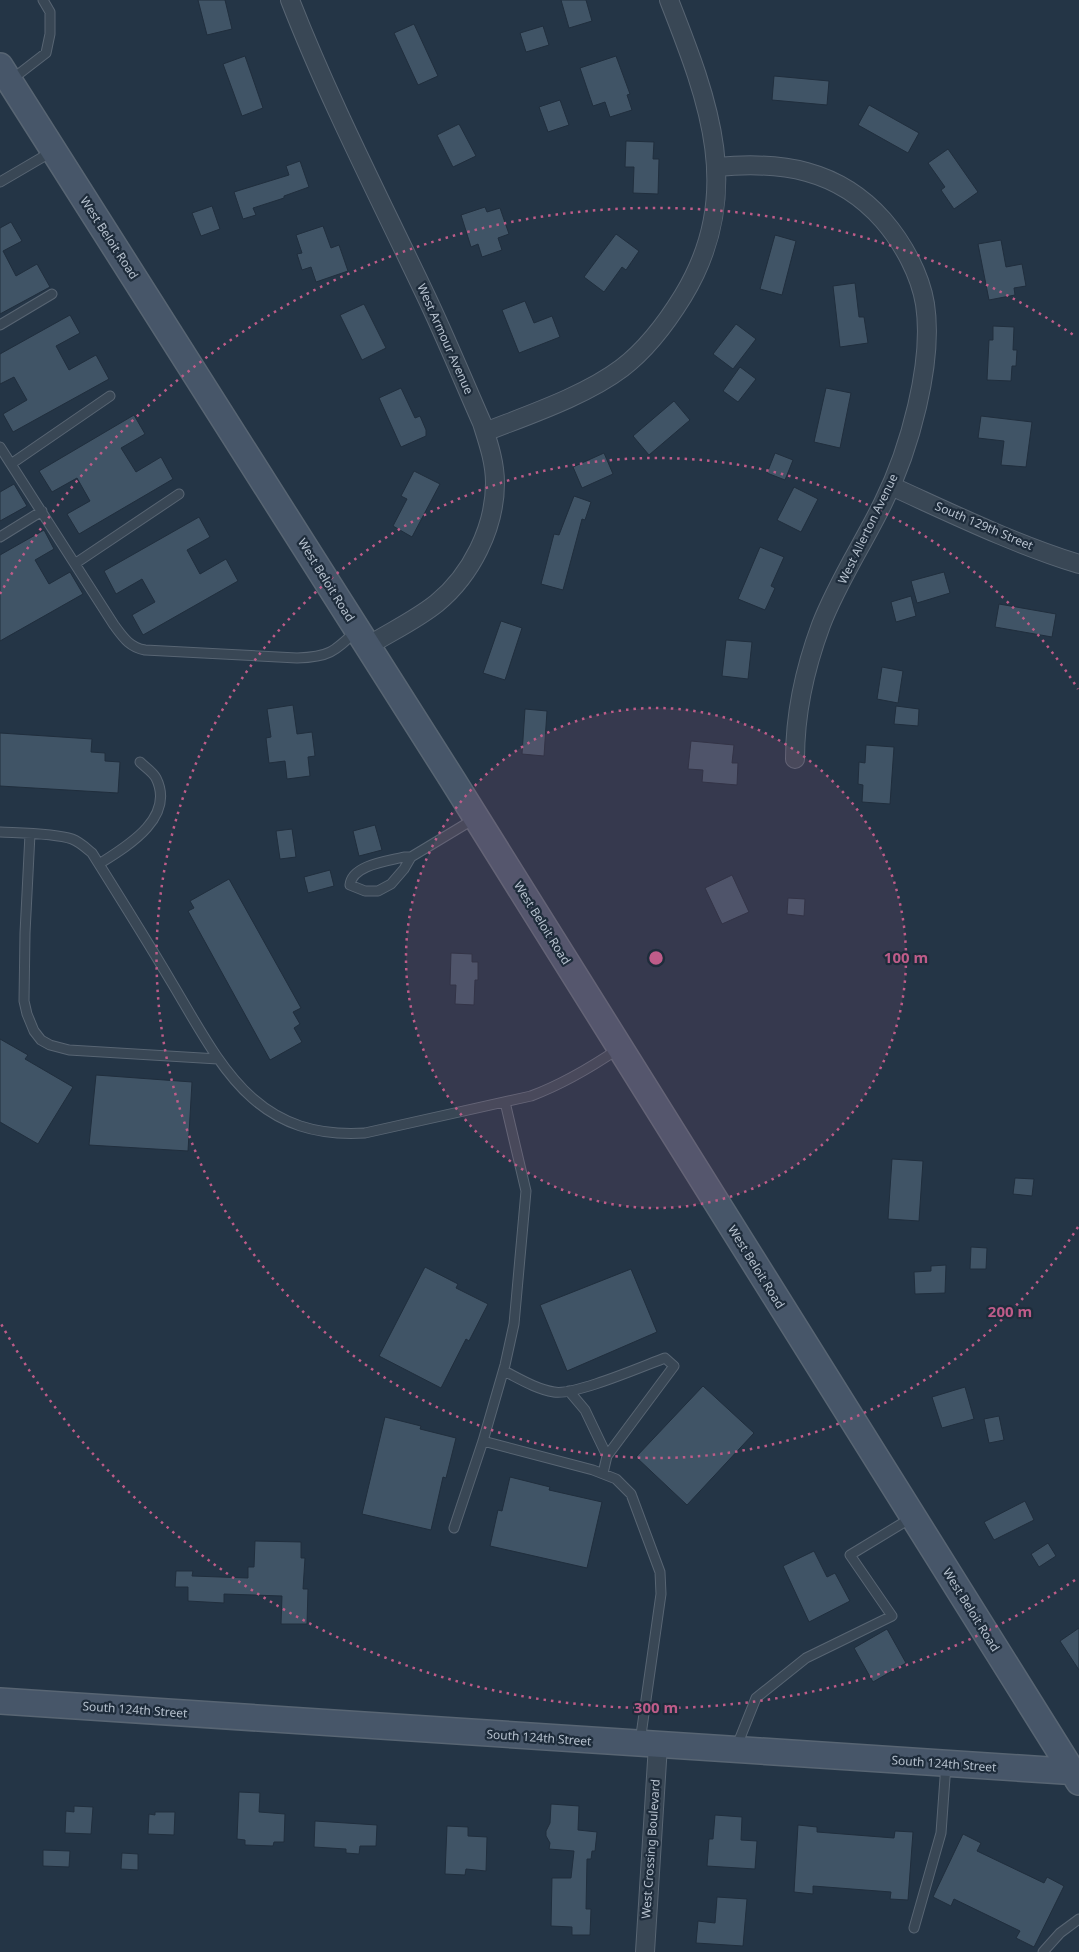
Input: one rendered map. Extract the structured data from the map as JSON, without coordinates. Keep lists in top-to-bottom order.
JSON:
{
  "streets": {
    "main road": ["West Beloit Road", "South 124th Street"],
    "street": [
      "West Armour Avenue",
      "South 129th Street",
      "West Allerton Avenue",
      "West Crossing Boulevard"
    ]
  },
  "crossings": [
    ["West Beloit Road", "West Armour Avenue"],
    ["West Beloit Road", "South 124th Street"],
    ["South 129th Street", "West Allerton Avenue"],
    ["South 124th Street", "West Crossing Boulevard"]
  ],
  "rings": ["100 m", "200 m", "300 m"]
}
